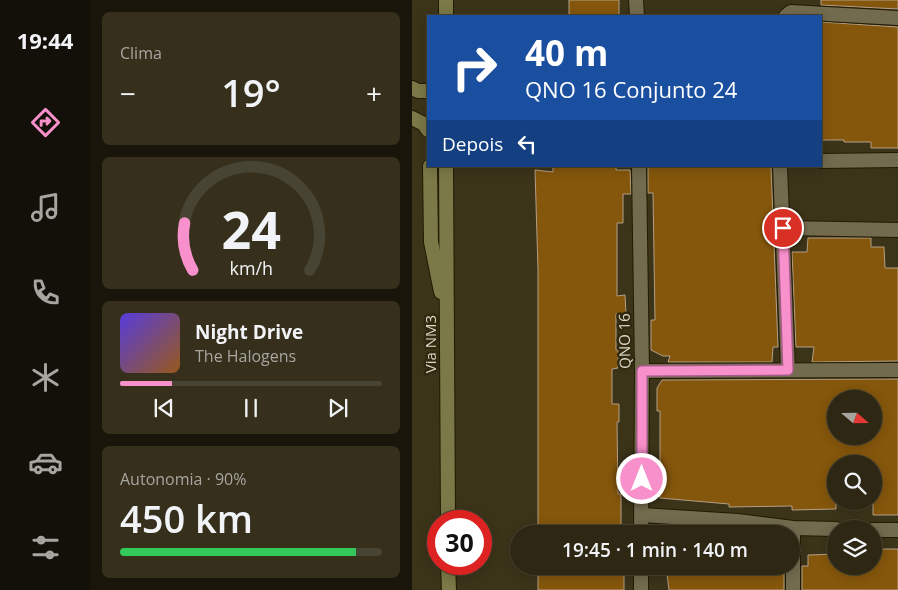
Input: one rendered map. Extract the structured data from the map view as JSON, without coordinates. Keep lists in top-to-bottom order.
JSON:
{
  "streets": {
    "main road": ["Via NM3"],
    "street": ["QNO 16"]
  },
  "north": "right",
  "page": {
    "tabs": "19:44",
    "tile": [
      "Clima",
      ["Autonomia · 90%", "450 km"]
    ],
    "turn": ["40 m", "QNO 16 Conjunto 24"],
    "heat": ["−", "19°", "+"],
    "then": "Depois",
    "song": ["Night Drive", "The Halogens"],
    "limit": "30",
    "trip": "19:45 · 1 min · 140 m",
    "gauge": ["24", "km/h"]
  }
}
